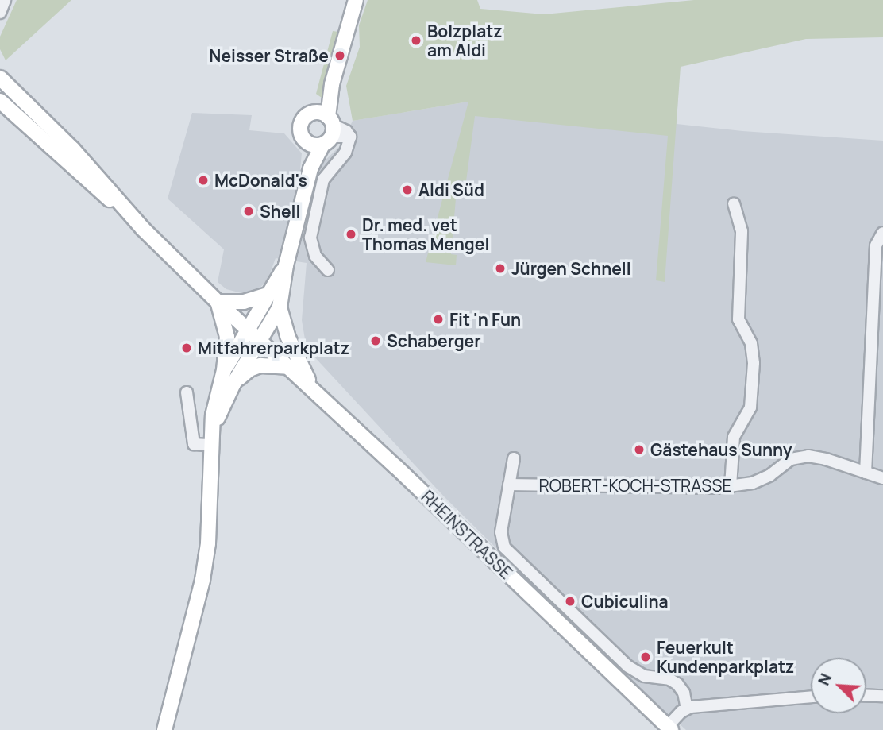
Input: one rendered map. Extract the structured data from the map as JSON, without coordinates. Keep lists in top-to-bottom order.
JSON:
{
  "streets": {
    "main road": ["RHEINSTRASSE"],
    "street": ["ROBERT-KOCH-STRASSE"]
  },
  "crossings": [
    ["ROBERT-KOCH-STRASSE", "RHEINSTRASSE"]
  ],
  "places": [
    "Bolzplatz am Aldi",
    "Neisser Straße",
    "McDonald's",
    "Aldi Süd",
    "Shell",
    "Dr. med. vet Thomas Mengel",
    "Jürgen Schnell",
    "Fit 'n Fun",
    "Schaberger",
    "Mitfahrerparkplatz",
    "Gästehaus Sunny",
    "Cubiculina",
    "Feuerkult Kundenparkplatz"
  ],
  "north": "top left"
}
